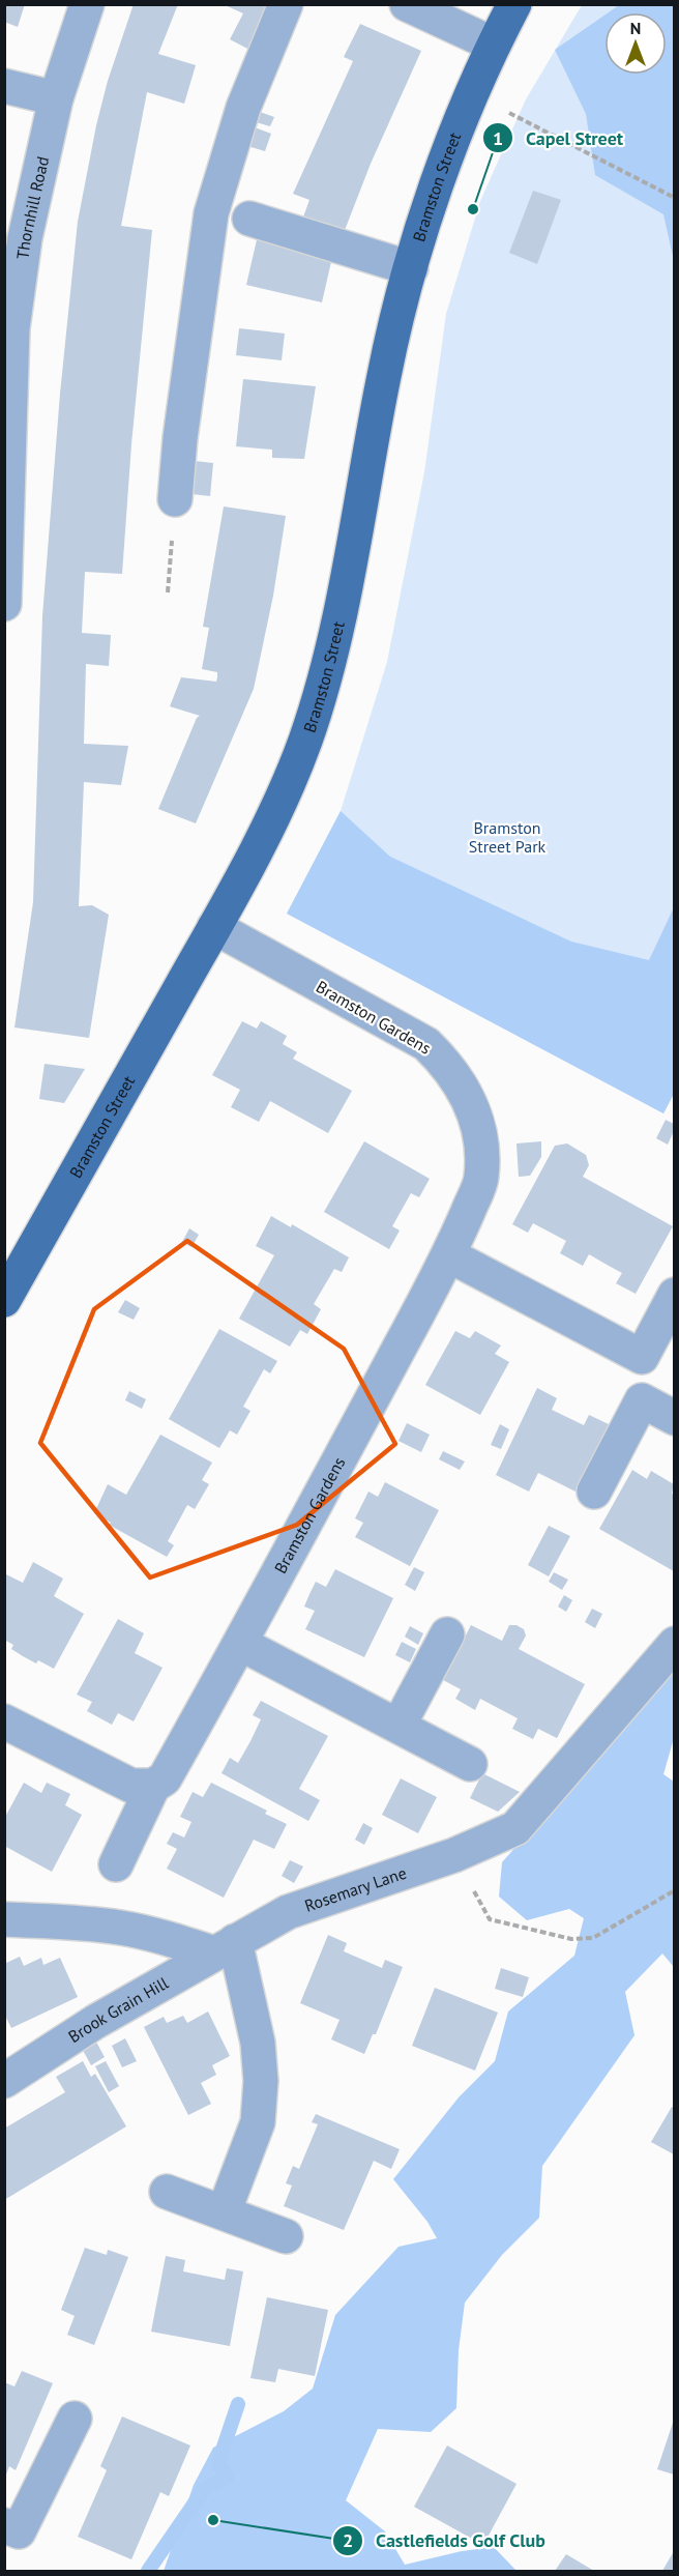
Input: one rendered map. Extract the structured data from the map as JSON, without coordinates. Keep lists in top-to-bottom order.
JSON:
{
  "streets": {
    "main road": ["Bramston Street"],
    "street": [
      "Thornhill Road",
      "Bramston Gardens",
      "Rosemary Lane",
      "Brook Grain Hill"
    ]
  },
  "crossings": [
    ["Bramston Street", "Bramston Gardens"],
    ["Rosemary Lane", "Brook Grain Hill"]
  ],
  "parks": ["Bramston Street Park"],
  "places": ["Capel Street", "Castlefields Golf Club"],
  "north": "top"
}
